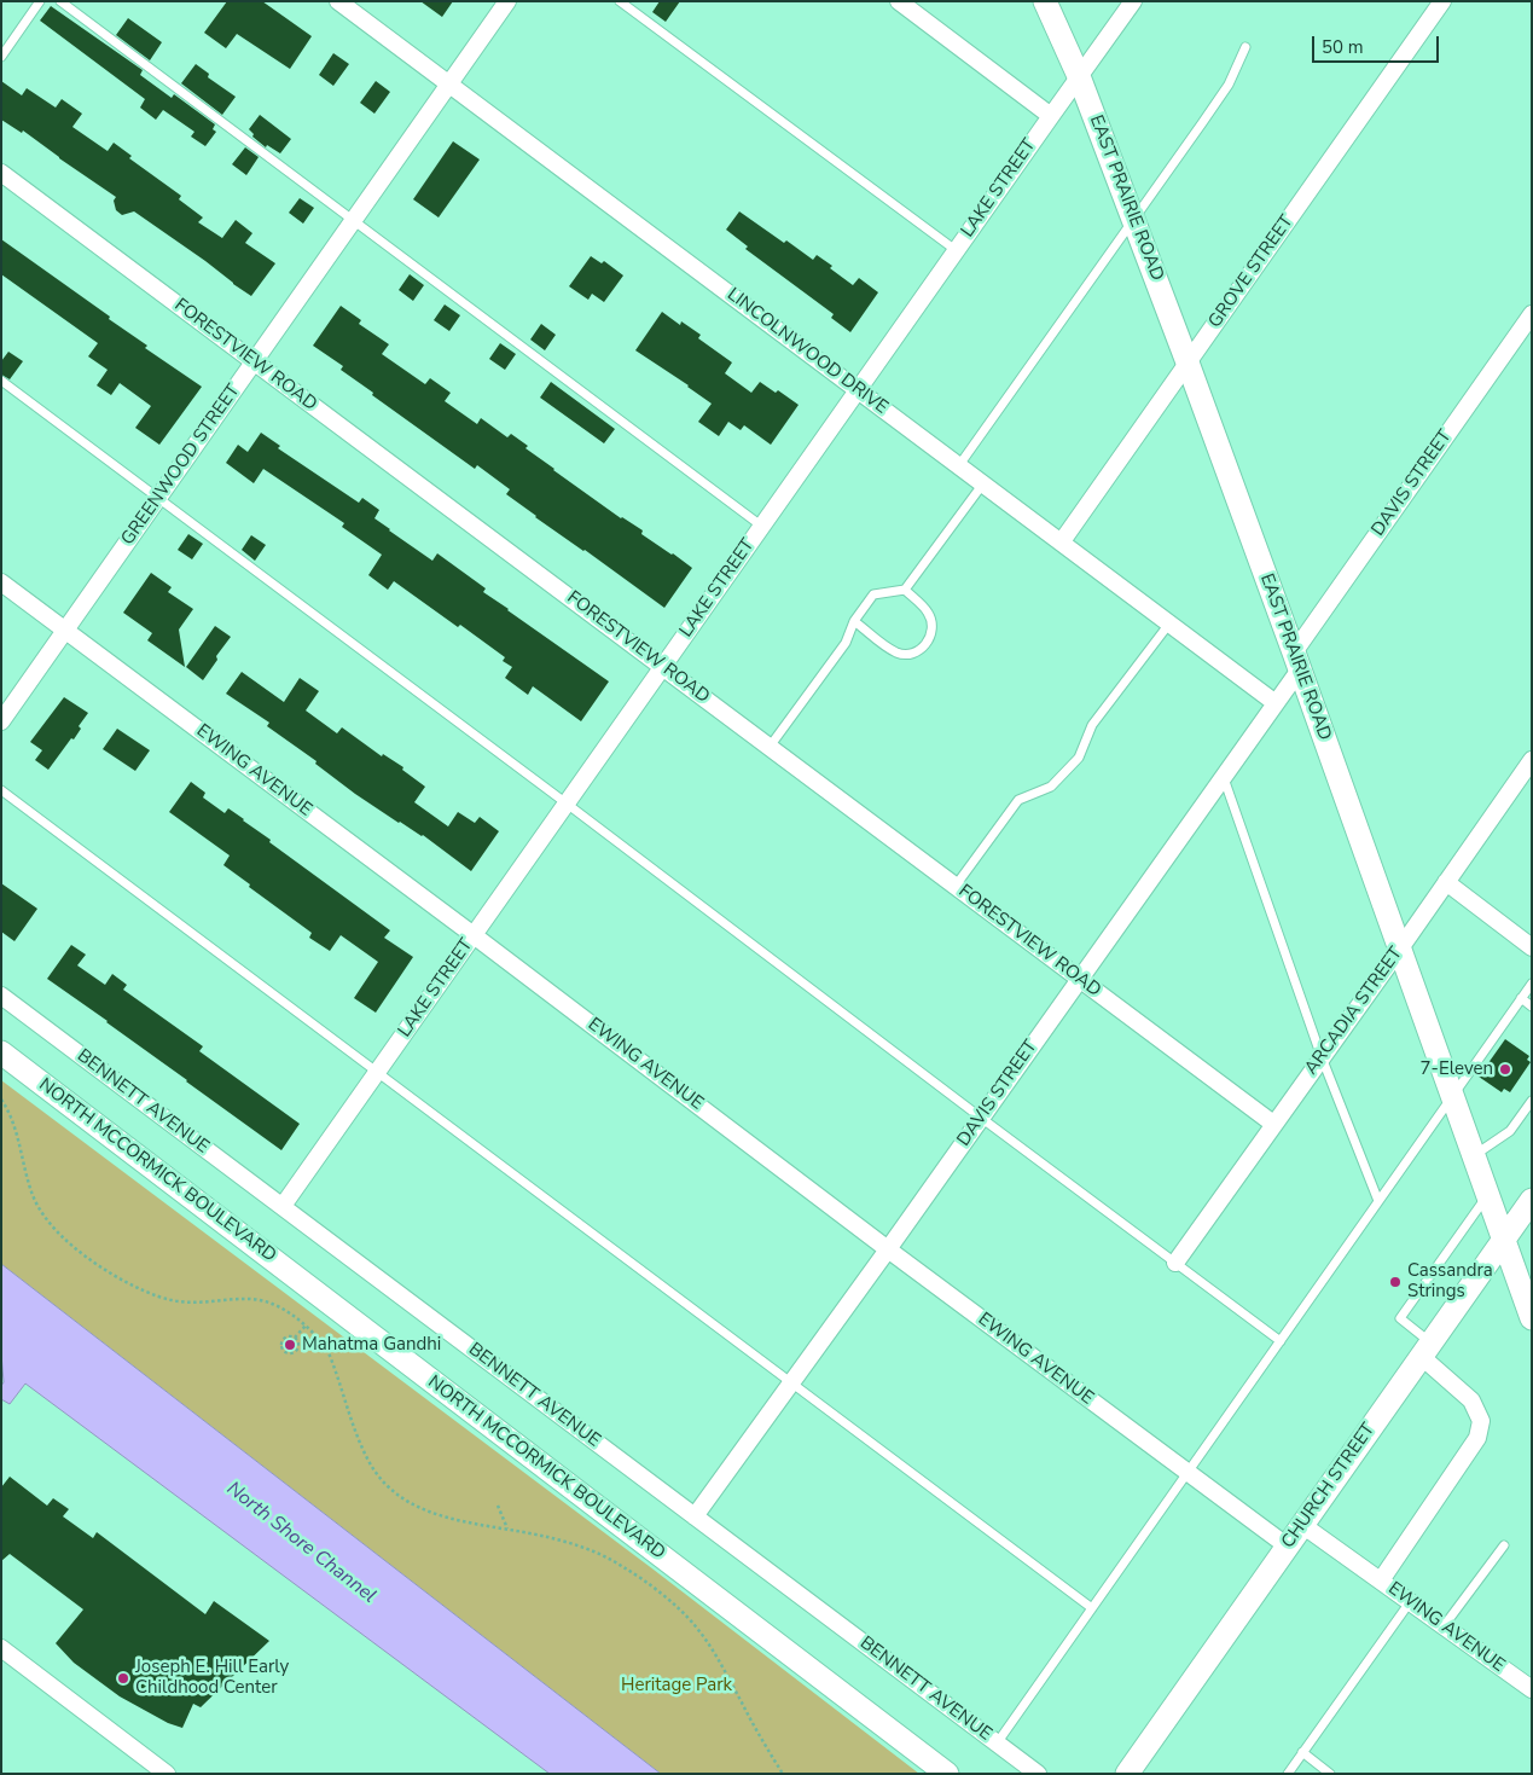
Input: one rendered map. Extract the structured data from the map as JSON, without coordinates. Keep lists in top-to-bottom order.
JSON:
{
  "streets": {
    "street": [
      "LAKE STREET",
      "EAST PRAIRIE ROAD",
      "GROVE STREET",
      "LINCOLNWOOD DRIVE",
      "FORESTVIEW ROAD",
      "GREENWOOD STREET",
      "DAVIS STREET",
      "EWING AVENUE",
      "ARCADIA STREET",
      "BENNETT AVENUE",
      "NORTH MCCORMICK BOULEVARD",
      "CHURCH STREET"
    ]
  },
  "crossings": [
    ["LAKE STREET", "EAST PRAIRIE ROAD"],
    ["LAKE STREET", "LINCOLNWOOD DRIVE"],
    ["LAKE STREET", "FORESTVIEW ROAD"],
    ["LAKE STREET", "EWING AVENUE"],
    ["LAKE STREET", "BENNETT AVENUE"],
    ["EAST PRAIRIE ROAD", "GROVE STREET"],
    ["EAST PRAIRIE ROAD", "DAVIS STREET"],
    ["EAST PRAIRIE ROAD", "ARCADIA STREET"],
    ["EAST PRAIRIE ROAD", "CHURCH STREET"],
    ["GROVE STREET", "LINCOLNWOOD DRIVE"],
    ["LINCOLNWOOD DRIVE", "GREENWOOD STREET"],
    ["LINCOLNWOOD DRIVE", "DAVIS STREET"],
    ["FORESTVIEW ROAD", "GREENWOOD STREET"],
    ["FORESTVIEW ROAD", "DAVIS STREET"],
    ["FORESTVIEW ROAD", "ARCADIA STREET"],
    ["GREENWOOD STREET", "EWING AVENUE"],
    ["DAVIS STREET", "EWING AVENUE"],
    ["DAVIS STREET", "BENNETT AVENUE"],
    ["EWING AVENUE", "CHURCH STREET"]
  ],
  "water": ["North Shore Channel"],
  "parks": ["Heritage Park"],
  "places": [
    "7-Eleven",
    "Cassandra Strings",
    "Mahatma Gandhi",
    "Joseph E. Hill Early Childhood Center"
  ],
  "scale_bar": "50 m"
}
